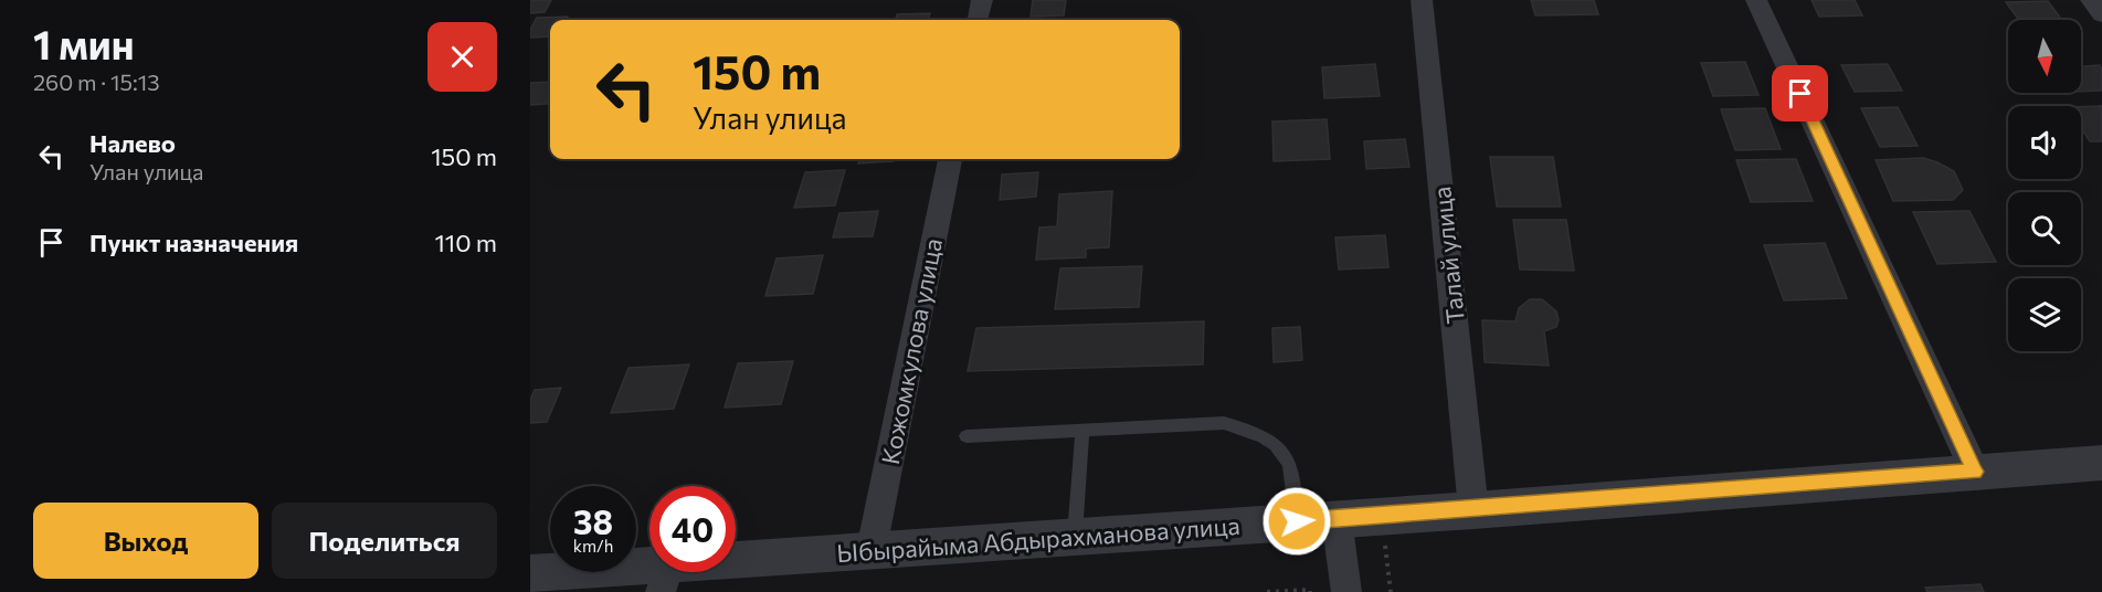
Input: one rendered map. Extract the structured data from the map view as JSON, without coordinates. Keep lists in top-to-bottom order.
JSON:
{
  "streets": {
    "street": ["Талай улица", "Кожомкулова улица", "Ыбырайыма Абдырахманова улица"]
  },
  "crossings": [
    ["Талай улица", "Ыбырайыма Абдырахманова улица"],
    ["Кожомкулова улица", "Ыбырайыма Абдырахманова улица"]
  ],
  "north": "bottom",
  "page": {
    "heading": ["1 мин", "260 m · 15:13"],
    "turn": ["150 m", "Улан улица"],
    "list": [
      {
        "name": "Налево",
        "note": "Улан улица",
        "value": "150 m"
      },
      {
        "name": "Пункт назначения",
        "value": "110 m"
      }
    ],
    "speed": "38 km/h",
    "limit": "40",
    "buttons": ["Выход", "Поделиться"]
  }
}
